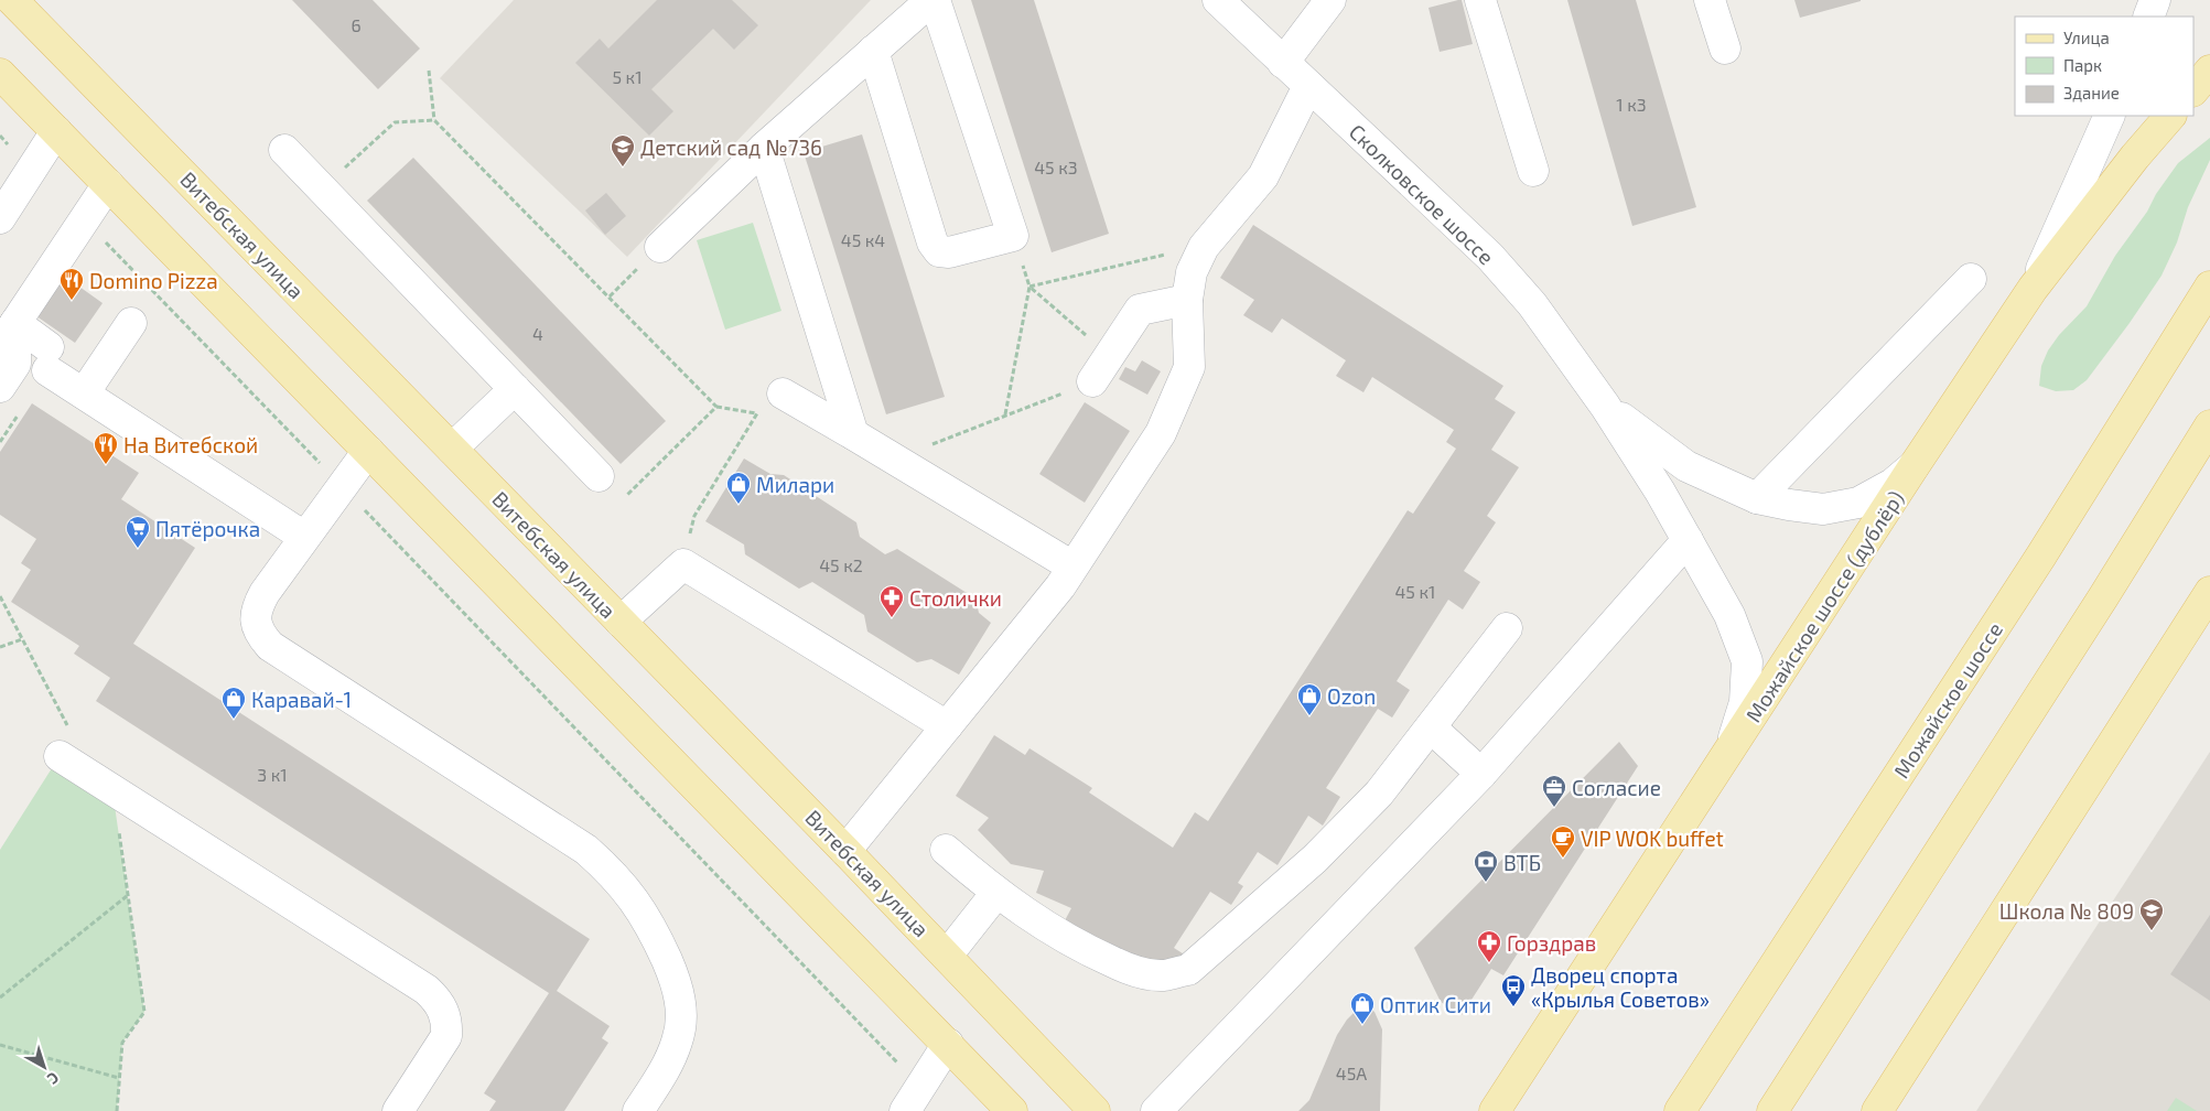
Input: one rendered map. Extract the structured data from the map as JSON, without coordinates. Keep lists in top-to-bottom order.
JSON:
{
  "streets": {
    "main road": ["Витебская улица", "Можайское шоссе (дублёр)", "Можайское шоссе"],
    "street": ["Сколковское шоссе"]
  },
  "crossings": [
    ["Сколковское шоссе", "Можайское шоссе (дублёр)"]
  ],
  "places": {
    "school or university": ["Детский сад №736", "Школа № 809"],
    "restaurant": ["Domino Pizza", "На Витебской"],
    "shop": [
      "Милари",
      "Ozon",
      "Каравай-1",
      "Оптик Сити"
    ],
    "supermarket": ["Пятёрочка"],
    "pharmacy": ["Столички", "Горздрав"],
    "office": ["Согласие"],
    "cafe": ["VIP WOK buffet"],
    "bank": ["ВТБ"],
    "bus stop": ["Дворец спорта «Крылья Советов»"]
  },
  "house_numbers": [
    "6",
    "5 к1",
    "1 к3",
    "45 к3",
    "45 к4",
    "4",
    "45 к2",
    "45 к1",
    "3 к1",
    "45А"
  ],
  "legend": ["Улица", "Парк", "Здание"],
  "north": "bottom right"
}
